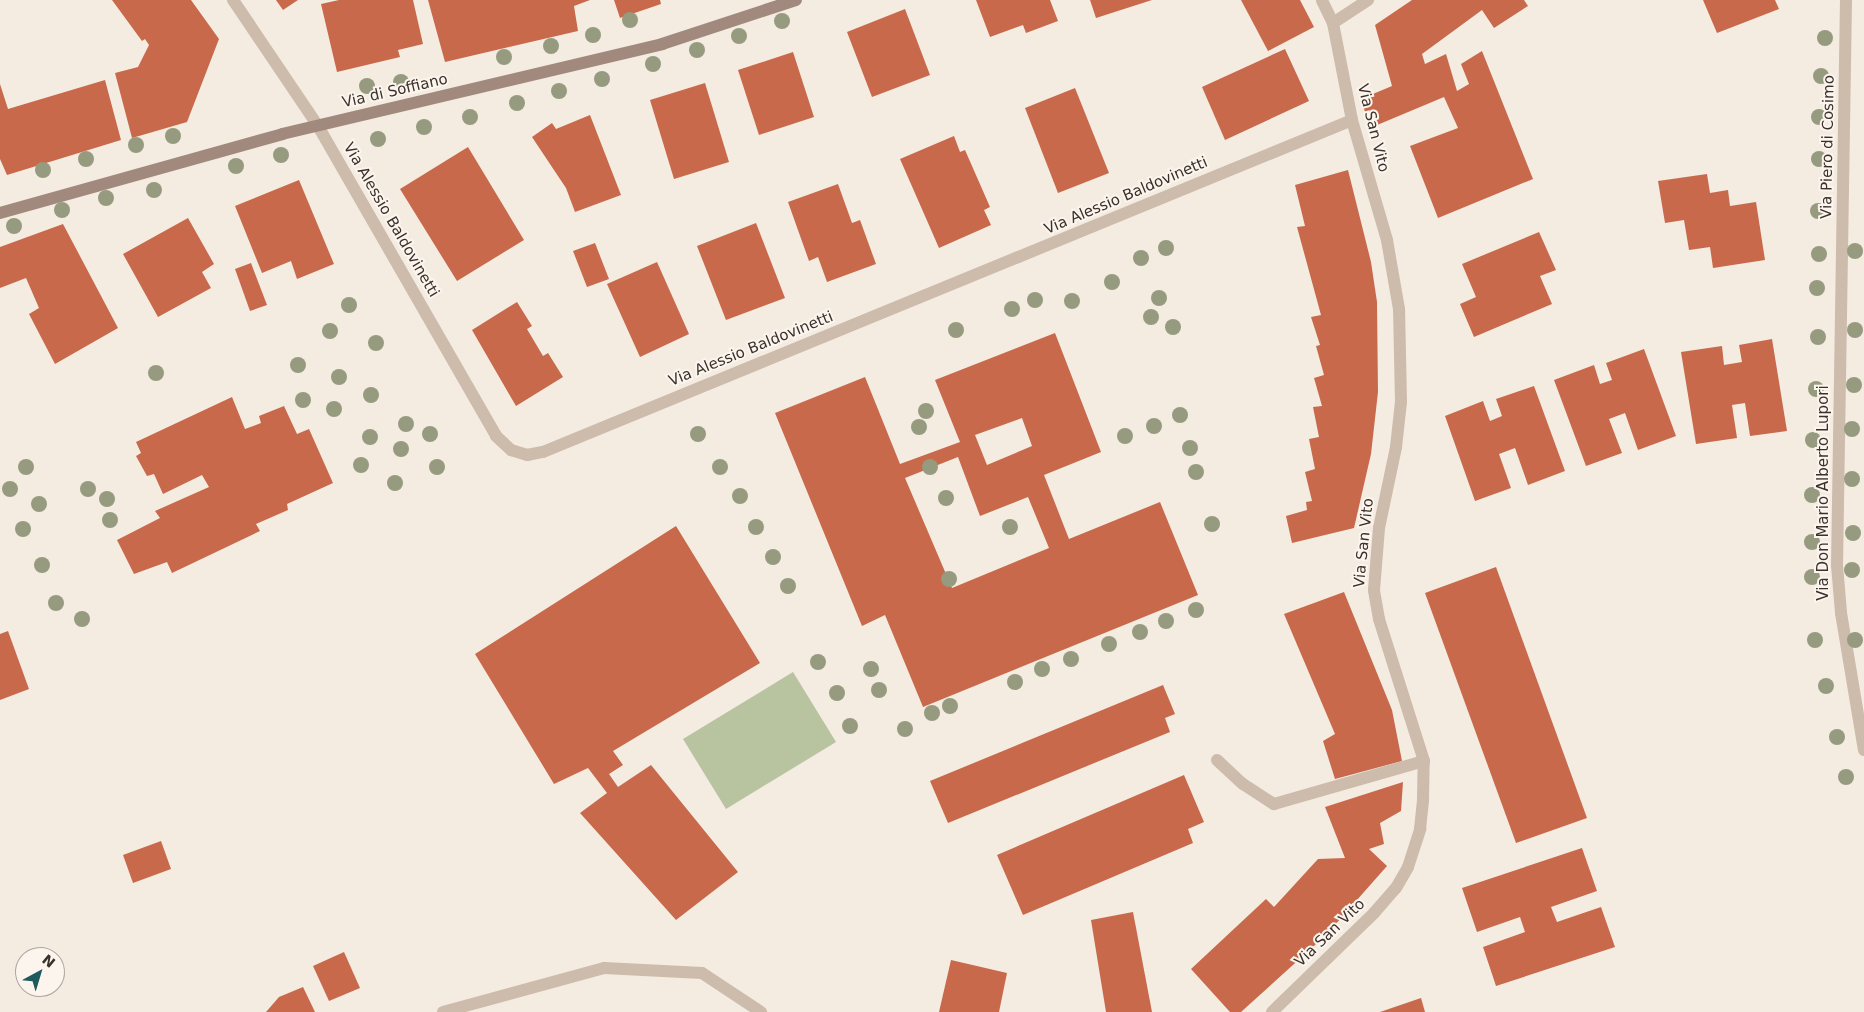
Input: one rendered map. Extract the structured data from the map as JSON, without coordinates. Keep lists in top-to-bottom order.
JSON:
{
  "streets": {
    "street": [
      "Via di Soffiano",
      "Via San Vito",
      "Via Piero di Cosimo",
      "Via Alessio Baldovinetti",
      "Via Don Mario Alberto Lupori"
    ]
  },
  "crossings": [
    ["Via di Soffiano", "Via Alessio Baldovinetti"],
    ["Via San Vito", "Via Alessio Baldovinetti"],
    ["Via Piero di Cosimo", "Via Don Mario Alberto Lupori"]
  ],
  "north": "top right"
}
